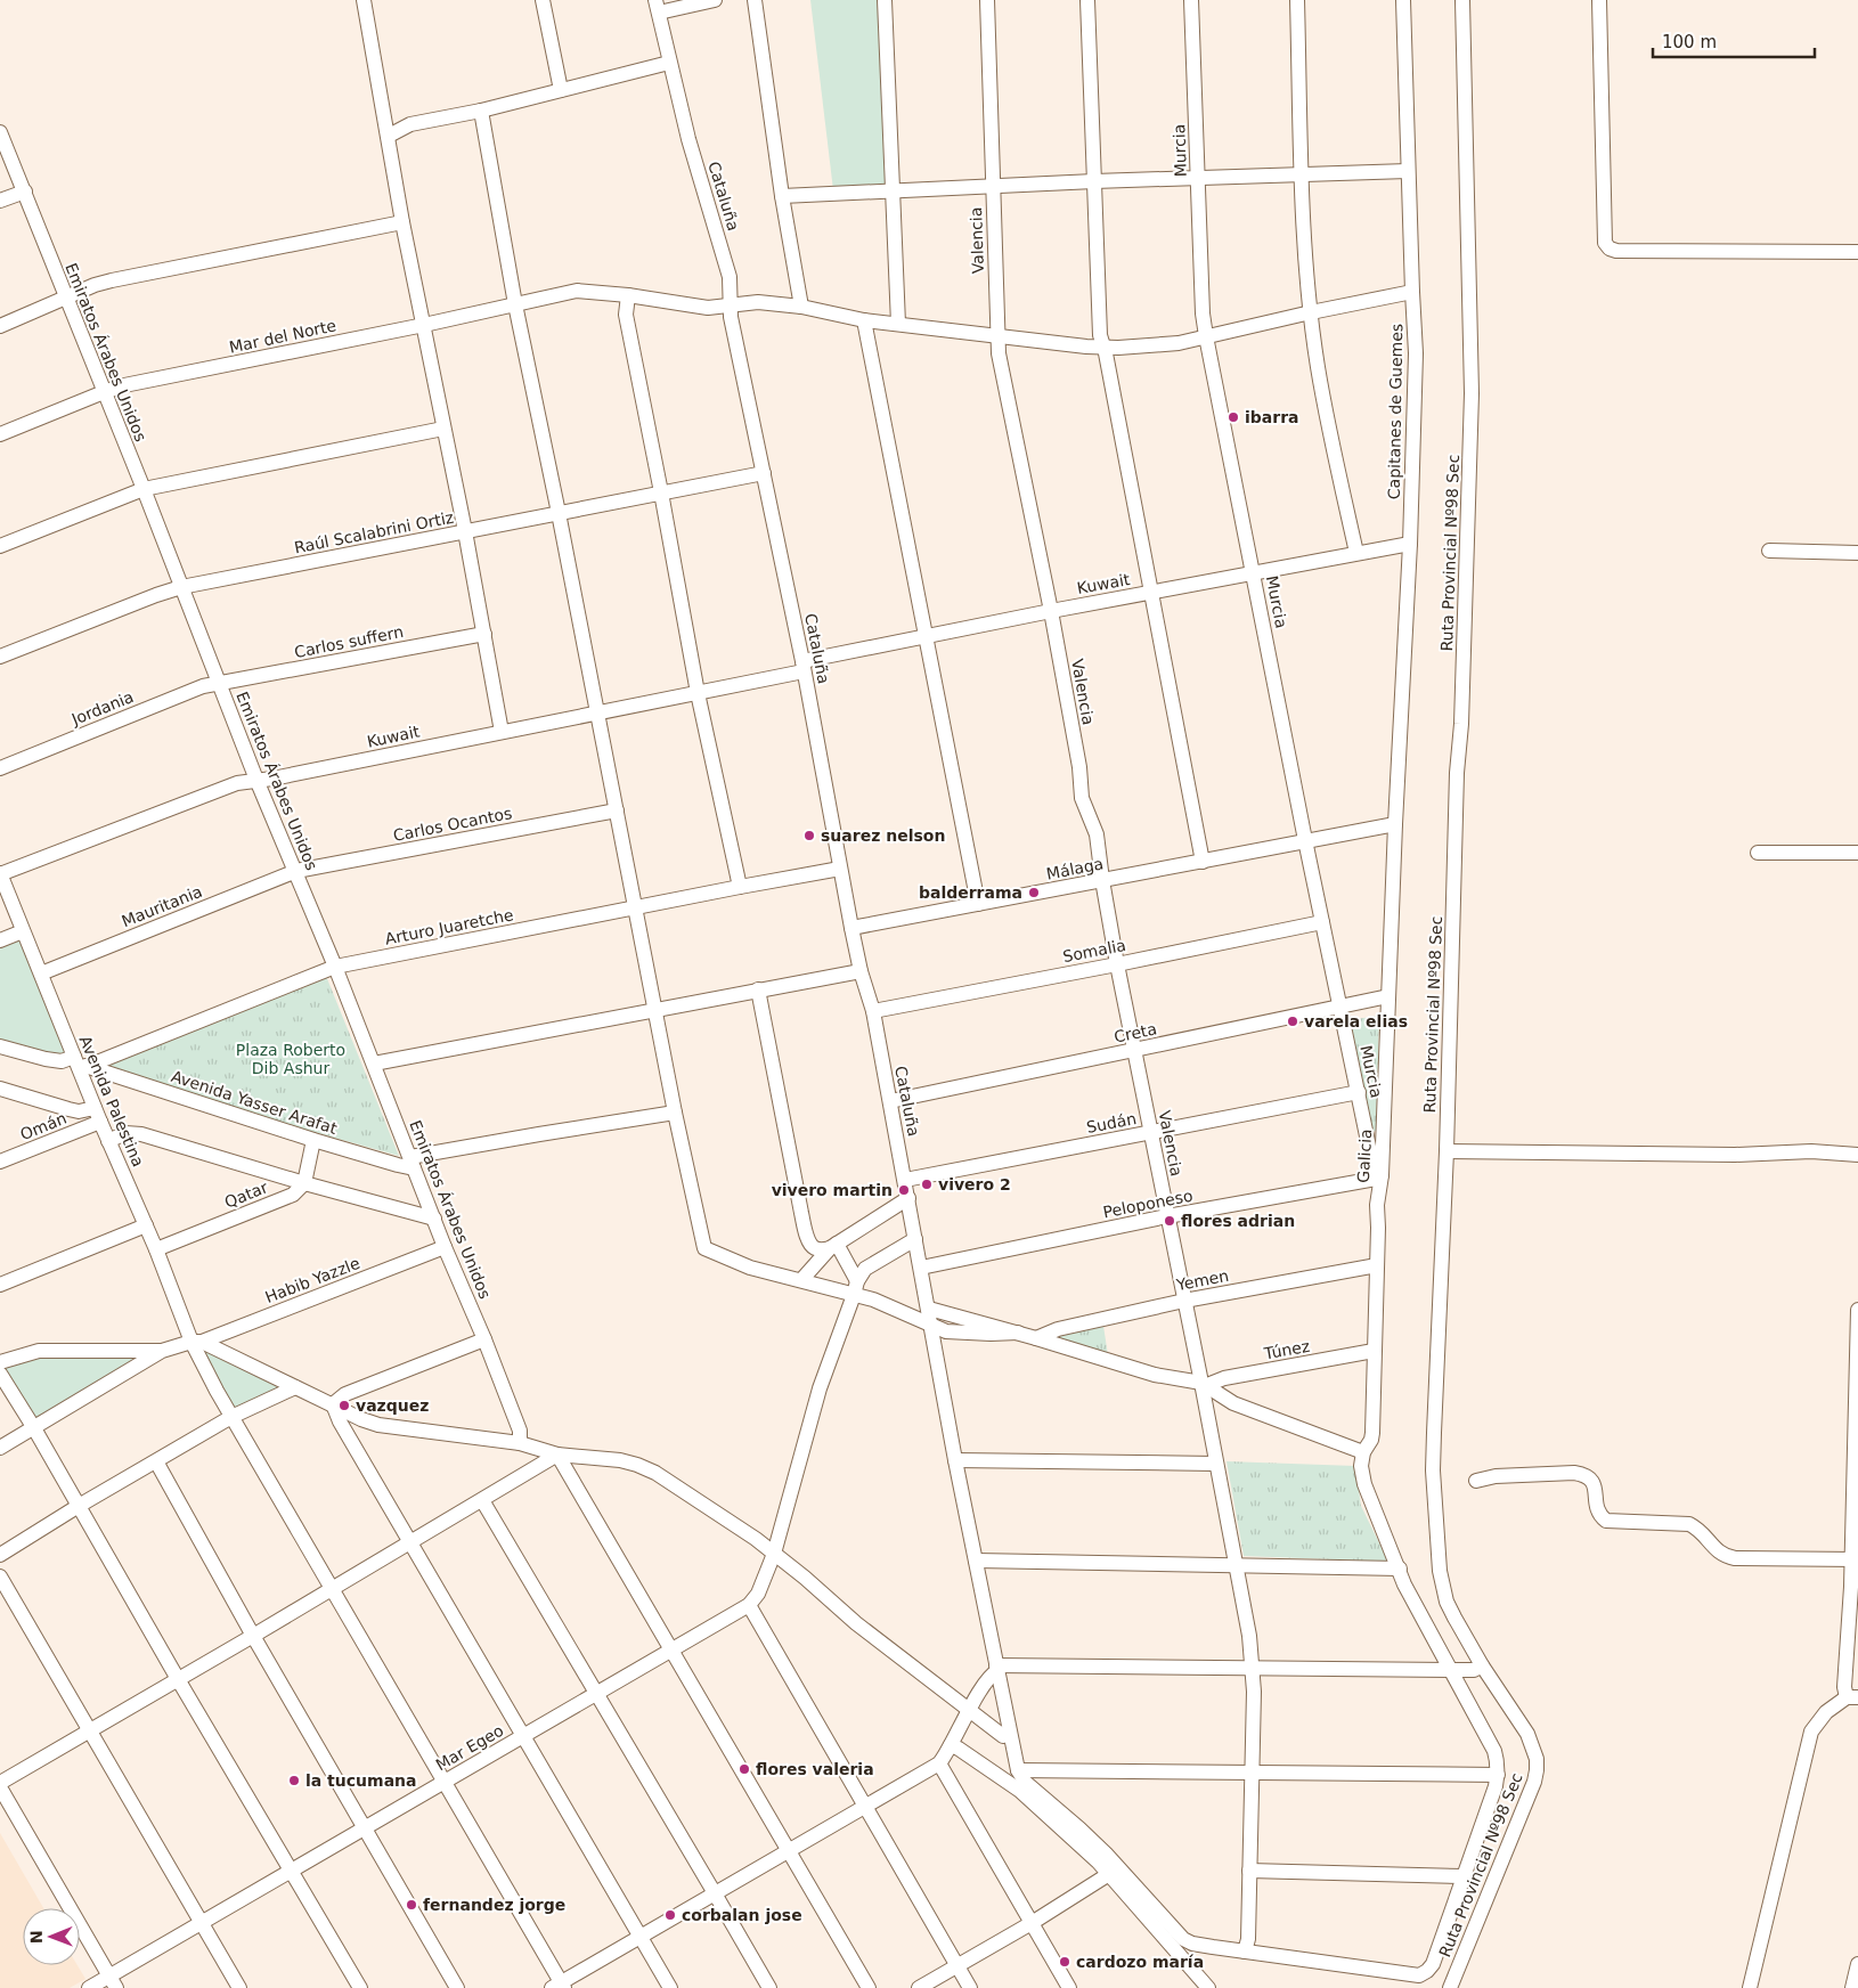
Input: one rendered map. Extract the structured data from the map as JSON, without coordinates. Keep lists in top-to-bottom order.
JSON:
{
  "streets": {
    "street": [
      "Murcia",
      "Cataluña",
      "Valencia",
      "Mar del Norte",
      "Emiratos Árabes Unidos",
      "Capitanes de Guemes",
      "Raúl Scalabrini Ortiz",
      "Ruta Provincial Nº98 Sec",
      "Kuwait",
      "Carlos suffern",
      "Jordania",
      "Carlos Ocantos",
      "Málaga",
      "Mauritania",
      "Arturo Juaretche",
      "Somalia",
      "Creta",
      "Avenida Palestina",
      "Avenida Yasser Arafat",
      "Sudán",
      "Omán",
      "Galicia",
      "Qatar",
      "Peloponeso",
      "Habib Yazzle",
      "Yemen",
      "Túnez",
      "Mar Egeo"
    ]
  },
  "crossings": [
    ["Murcia", "Mar del Norte"],
    ["Murcia", "Kuwait"],
    ["Murcia", "Málaga"],
    ["Murcia", "Somalia"],
    ["Murcia", "Creta"],
    ["Murcia", "Sudán"],
    ["Murcia", "Galicia"],
    ["Murcia", "Peloponeso"],
    ["Cataluña", "Mar del Norte"],
    ["Cataluña", "Raúl Scalabrini Ortiz"],
    ["Cataluña", "Kuwait"],
    ["Cataluña", "Málaga"],
    ["Cataluña", "Arturo Juaretche"],
    ["Cataluña", "Somalia"],
    ["Cataluña", "Creta"],
    ["Cataluña", "Sudán"],
    ["Cataluña", "Peloponeso"],
    ["Valencia", "Mar del Norte"],
    ["Valencia", "Kuwait"],
    ["Valencia", "Málaga"],
    ["Valencia", "Somalia"],
    ["Valencia", "Creta"],
    ["Valencia", "Sudán"],
    ["Valencia", "Peloponeso"],
    ["Valencia", "Yemen"],
    ["Valencia", "Túnez"],
    ["Mar del Norte", "Emiratos Árabes Unidos"],
    ["Mar del Norte", "Capitanes de Guemes"],
    ["Emiratos Árabes Unidos", "Raúl Scalabrini Ortiz"],
    ["Emiratos Árabes Unidos", "Kuwait"],
    ["Emiratos Árabes Unidos", "Carlos suffern"],
    ["Emiratos Árabes Unidos", "Jordania"],
    ["Emiratos Árabes Unidos", "Carlos Ocantos"],
    ["Emiratos Árabes Unidos", "Mauritania"],
    ["Emiratos Árabes Unidos", "Arturo Juaretche"],
    ["Emiratos Árabes Unidos", "Avenida Yasser Arafat"],
    ["Emiratos Árabes Unidos", "Habib Yazzle"],
    ["Capitanes de Guemes", "Kuwait"],
    ["Capitanes de Guemes", "Málaga"],
    ["Capitanes de Guemes", "Galicia"],
    ["Kuwait", "Avenida Palestina"],
    ["Carlos suffern", "Jordania"],
    ["Carlos Ocantos", "Mauritania"],
    ["Málaga", "Galicia"],
    ["Mauritania", "Avenida Palestina"],
    ["Arturo Juaretche", "Avenida Palestina"],
    ["Arturo Juaretche", "Avenida Yasser Arafat"],
    ["Creta", "Galicia"],
    ["Avenida Palestina", "Avenida Yasser Arafat"],
    ["Avenida Palestina", "Omán"],
    ["Avenida Palestina", "Qatar"],
    ["Avenida Palestina", "Habib Yazzle"],
    ["Avenida Palestina", "Mar Egeo"],
    ["Galicia", "Peloponeso"],
    ["Galicia", "Yemen"],
    ["Galicia", "Túnez"]
  ],
  "parks": ["Plaza Roberto Dib Ashur"],
  "places": [
    "ibarra",
    "suarez nelson",
    "balderrama",
    "varela elias",
    "vivero 2",
    "vivero martin",
    "flores adrian",
    "vazquez",
    "flores valeria",
    "la tucumana",
    "fernandez jorge",
    "corbalan jose",
    "cardozo maría"
  ],
  "scale_bar": "100 m",
  "north": "left"
}
